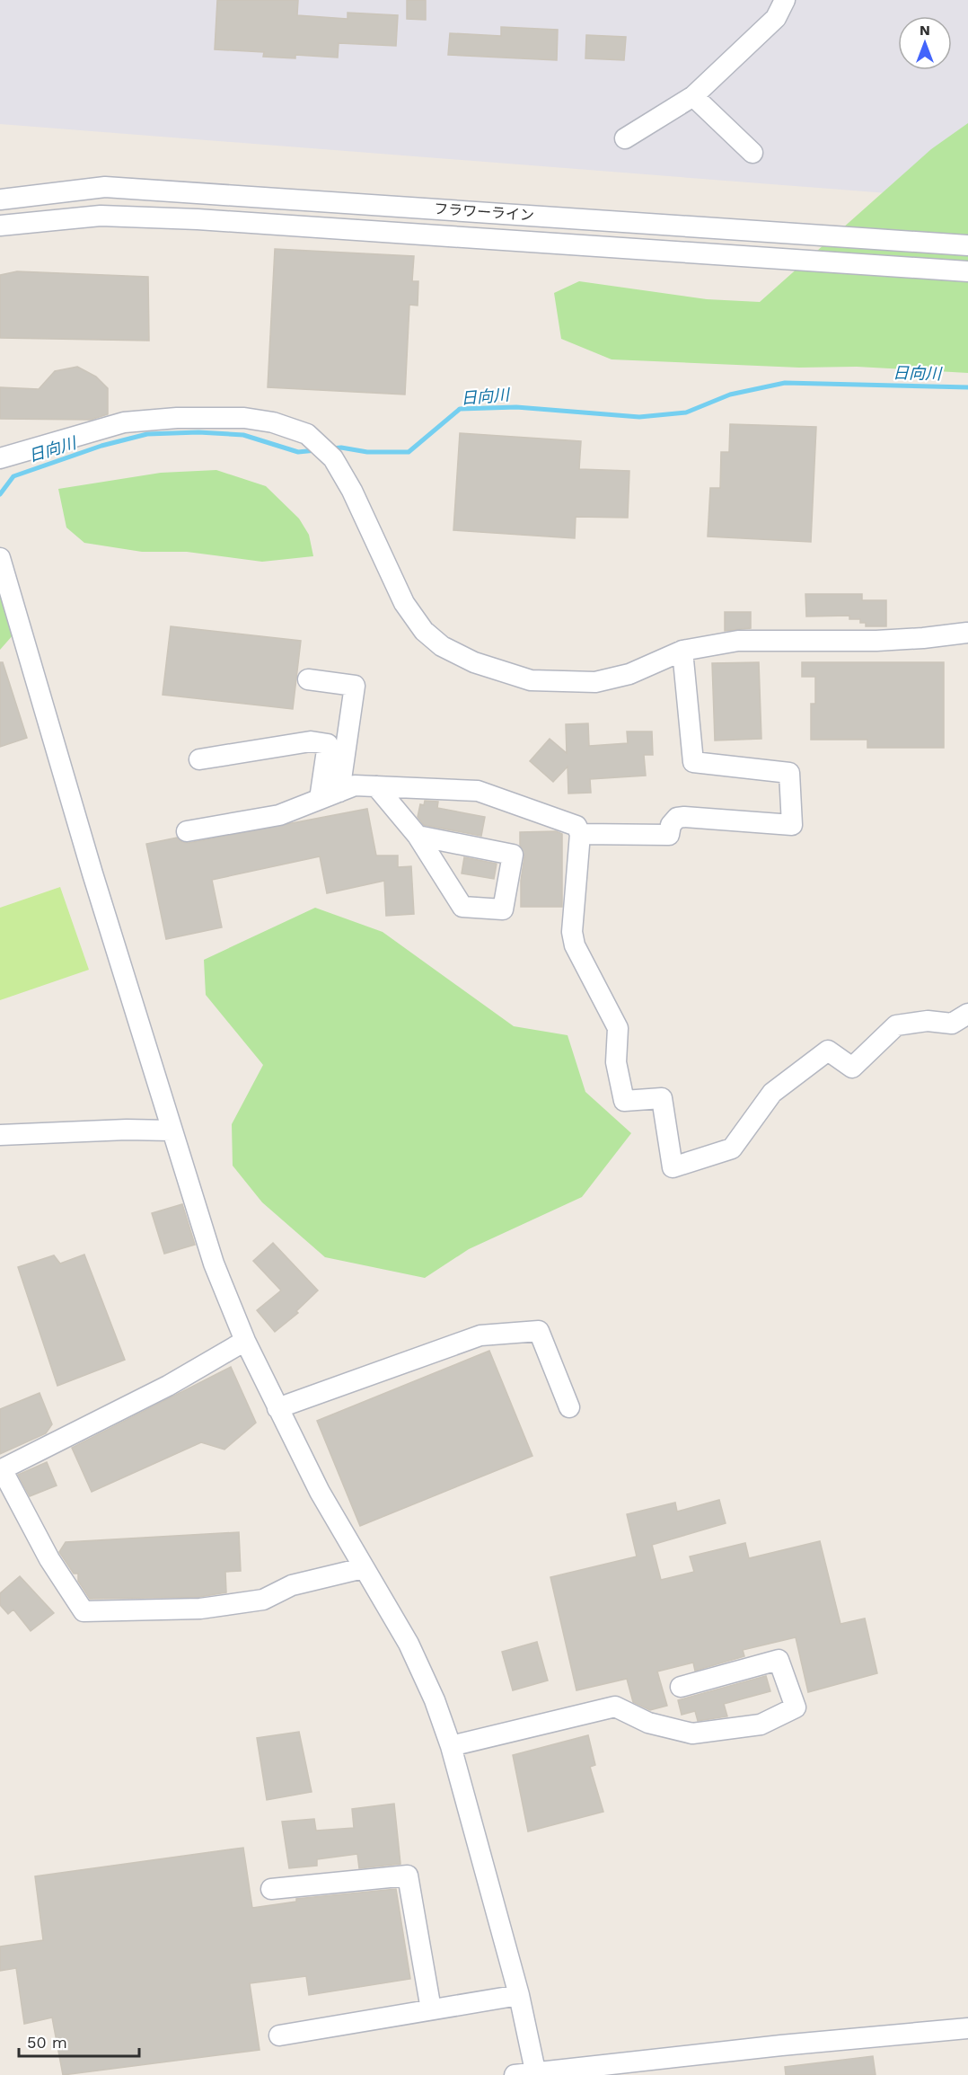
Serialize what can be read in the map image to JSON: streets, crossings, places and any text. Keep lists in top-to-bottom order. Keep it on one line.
{"streets":{"street":["フラワーライン"]},"water":["日向川"],"scale_bar":"50 m","north":"top"}
